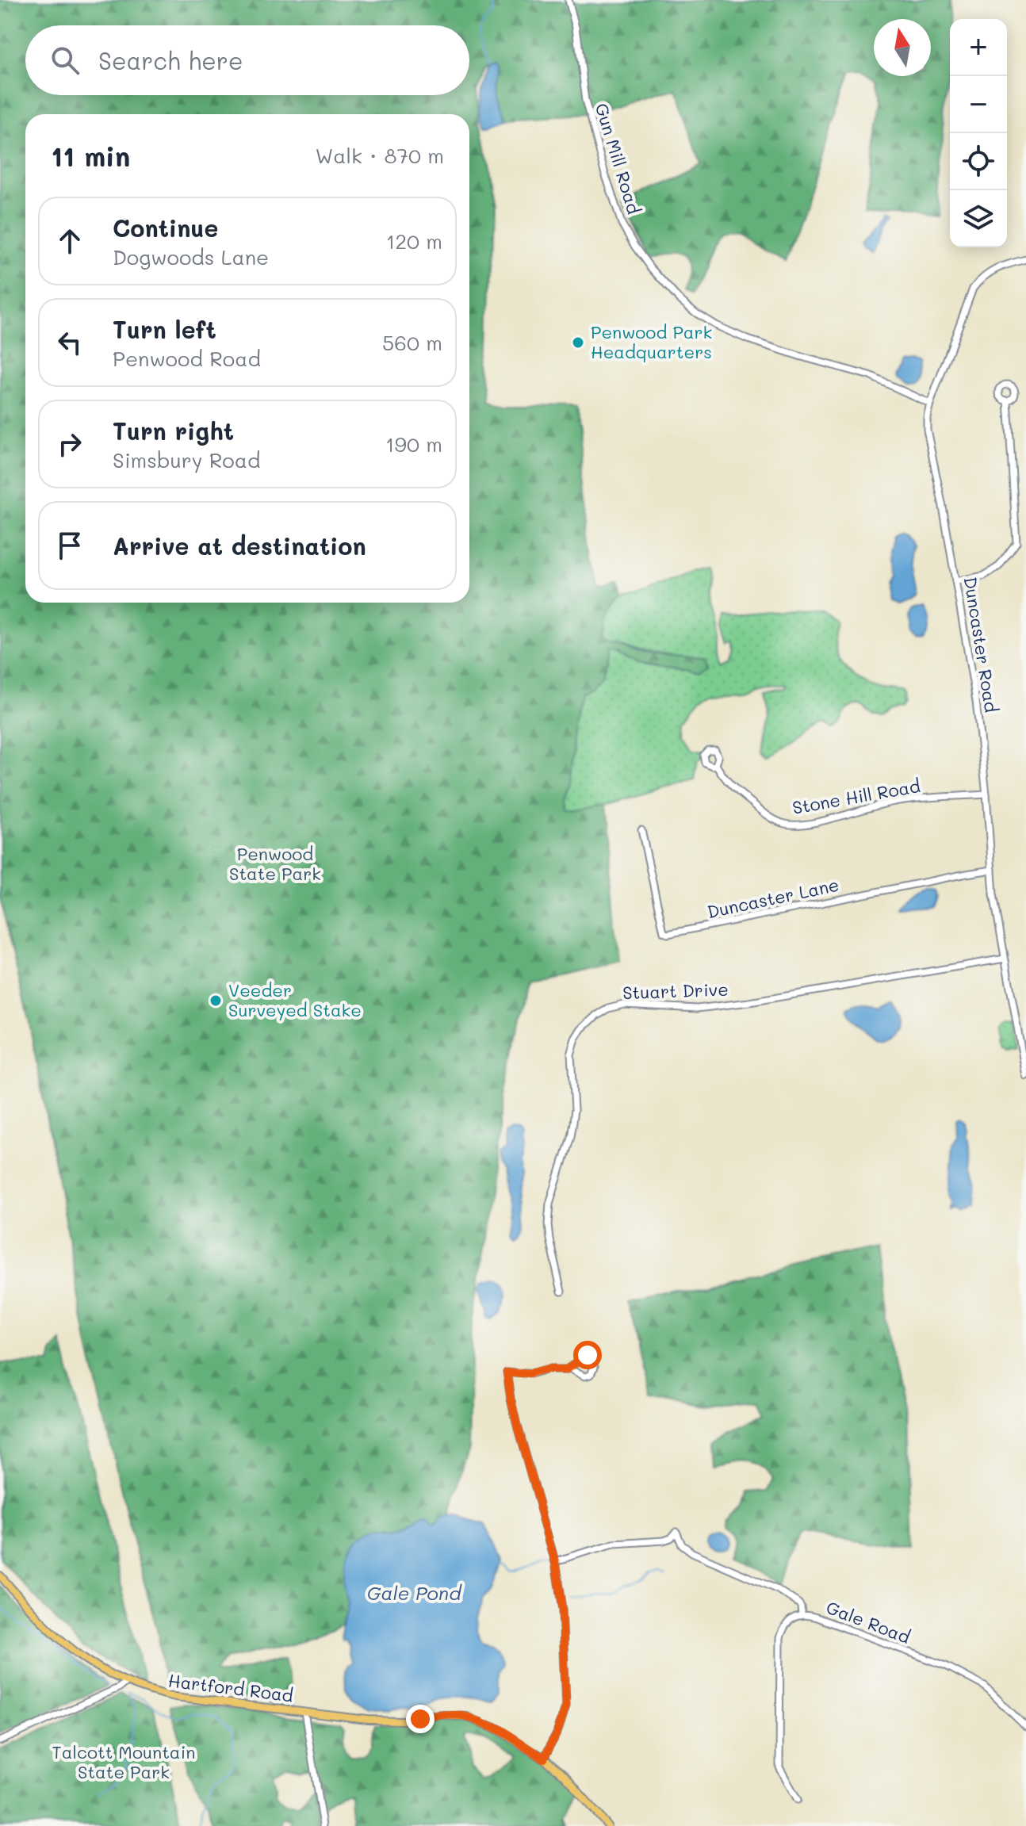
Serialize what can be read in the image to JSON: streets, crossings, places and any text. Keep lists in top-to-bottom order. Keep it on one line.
{"streets":{"main road":["Hartford Road"],"street":["Gun Mill Road","Duncaster Road","Stone Hill Road","Duncaster Lane","Stuart Drive","Gale Road"]},"crossings":[["Gun Mill Road","Duncaster Road"],["Duncaster Road","Stone Hill Road"],["Duncaster Road","Duncaster Lane"],["Duncaster Road","Stuart Drive"]],"water":["Gale Pond"],"parks":["Penwood State Park","Talcott Mountain State Park"],"places":["Penwood Park Headquarters","Veeder Surveyed Stake"],"north":"top","page":{"map_buttons":["+","−"],"search":"Search here","heading":["11 min","Walk · 870 m"],"list":[["Continue","Dogwoods Lane","120 m"],["Turn left","Penwood Road","560 m"],["Turn right","Simsbury Road","190 m"],"Arrive at destination"]}}
